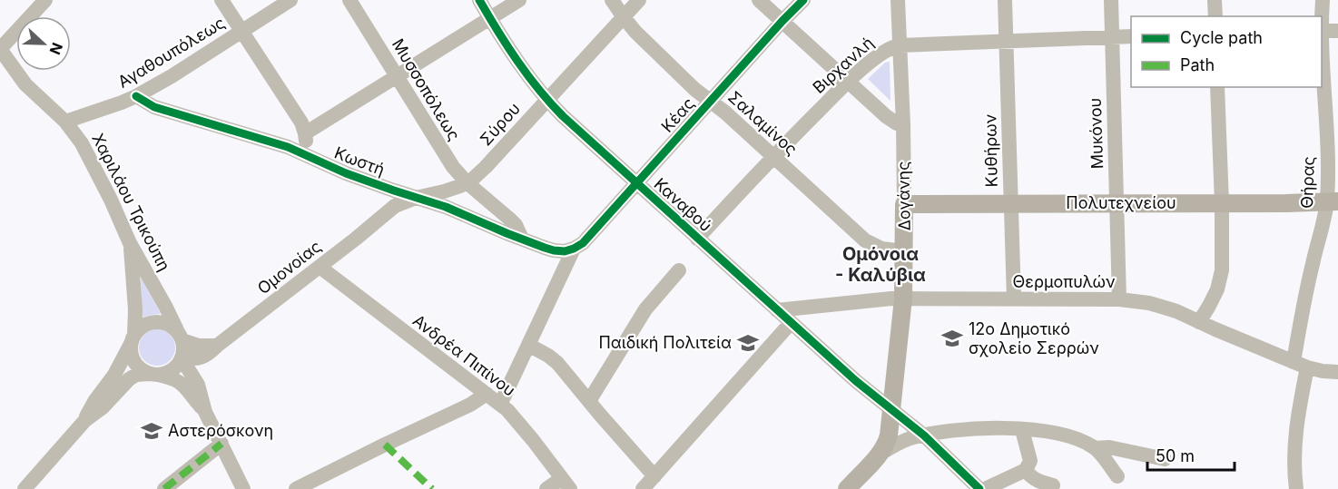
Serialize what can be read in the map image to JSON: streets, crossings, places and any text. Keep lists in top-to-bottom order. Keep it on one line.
{"streets":{"main road":["Δογάνης","Πολυτεχνείου"],"street":["Αγαθουπόλεως","Βιρχανλή","Μυσσοπόλεως","Κέας","Σαλαμίνος","Σύρου","Μυκόνου","Κυθήρων","Κωστή","Θήρας","Χαριλάου Τρικούπη","Καναβού","Ομονοίας","Θερμοπυλών","Ανδρέα Πιπίνου"]},"crossings":[["Αγαθουπόλεως","Κωστή"],["Αγαθουπόλεως","Χαριλάου Τρικούπη"],["Βιρχανλή","Σαλαμίνος"],["Βιρχανλή","Μυκόνου"],["Βιρχανλή","Κυθήρων"],["Βιρχανλή","Δογάνης"],["Βιρχανλή","Καναβού"],["Μυσσοπόλεως","Σύρου"],["Μυσσοπόλεως","Κωστή"],["Κέας","Σαλαμίνος"],["Κέας","Κωστή"],["Κέας","Καναβού"],["Σαλαμίνος","Σύρου"],["Σαλαμίνος","Δογάνης"],["Σύρου","Κωστή"],["Σύρου","Καναβού"],["Σύρου","Ομονοίας"],["Μυκόνου","Πολυτεχνείου"],["Μυκόνου","Θερμοπυλών"],["Κυθήρων","Πολυτεχνείου"],["Κυθήρων","Θερμοπυλών"],["Κωστή","Ομονοίας"],["Θήρας","Πολυτεχνείου"],["Θήρας","Θερμοπυλών"],["Δογάνης","Πολυτεχνείου"],["Δογάνης","Καναβού"],["Δογάνης","Θερμοπυλών"],["Χαριλάου Τρικούπη","Ομονοίας"],["Καναβού","Θερμοπυλών"],["Ομονοίας","Ανδρέα Πιπίνου"]],"districts":["Ομόνοια - Καλύβια"],"places":{"school or university":["12ο Δημοτικό σχολείο Σερρών","Παιδική Πολιτεία","Αστερόσκονη"]},"legend":["Cycle path","Path"],"scale_bar":"50 m","north":"right"}
